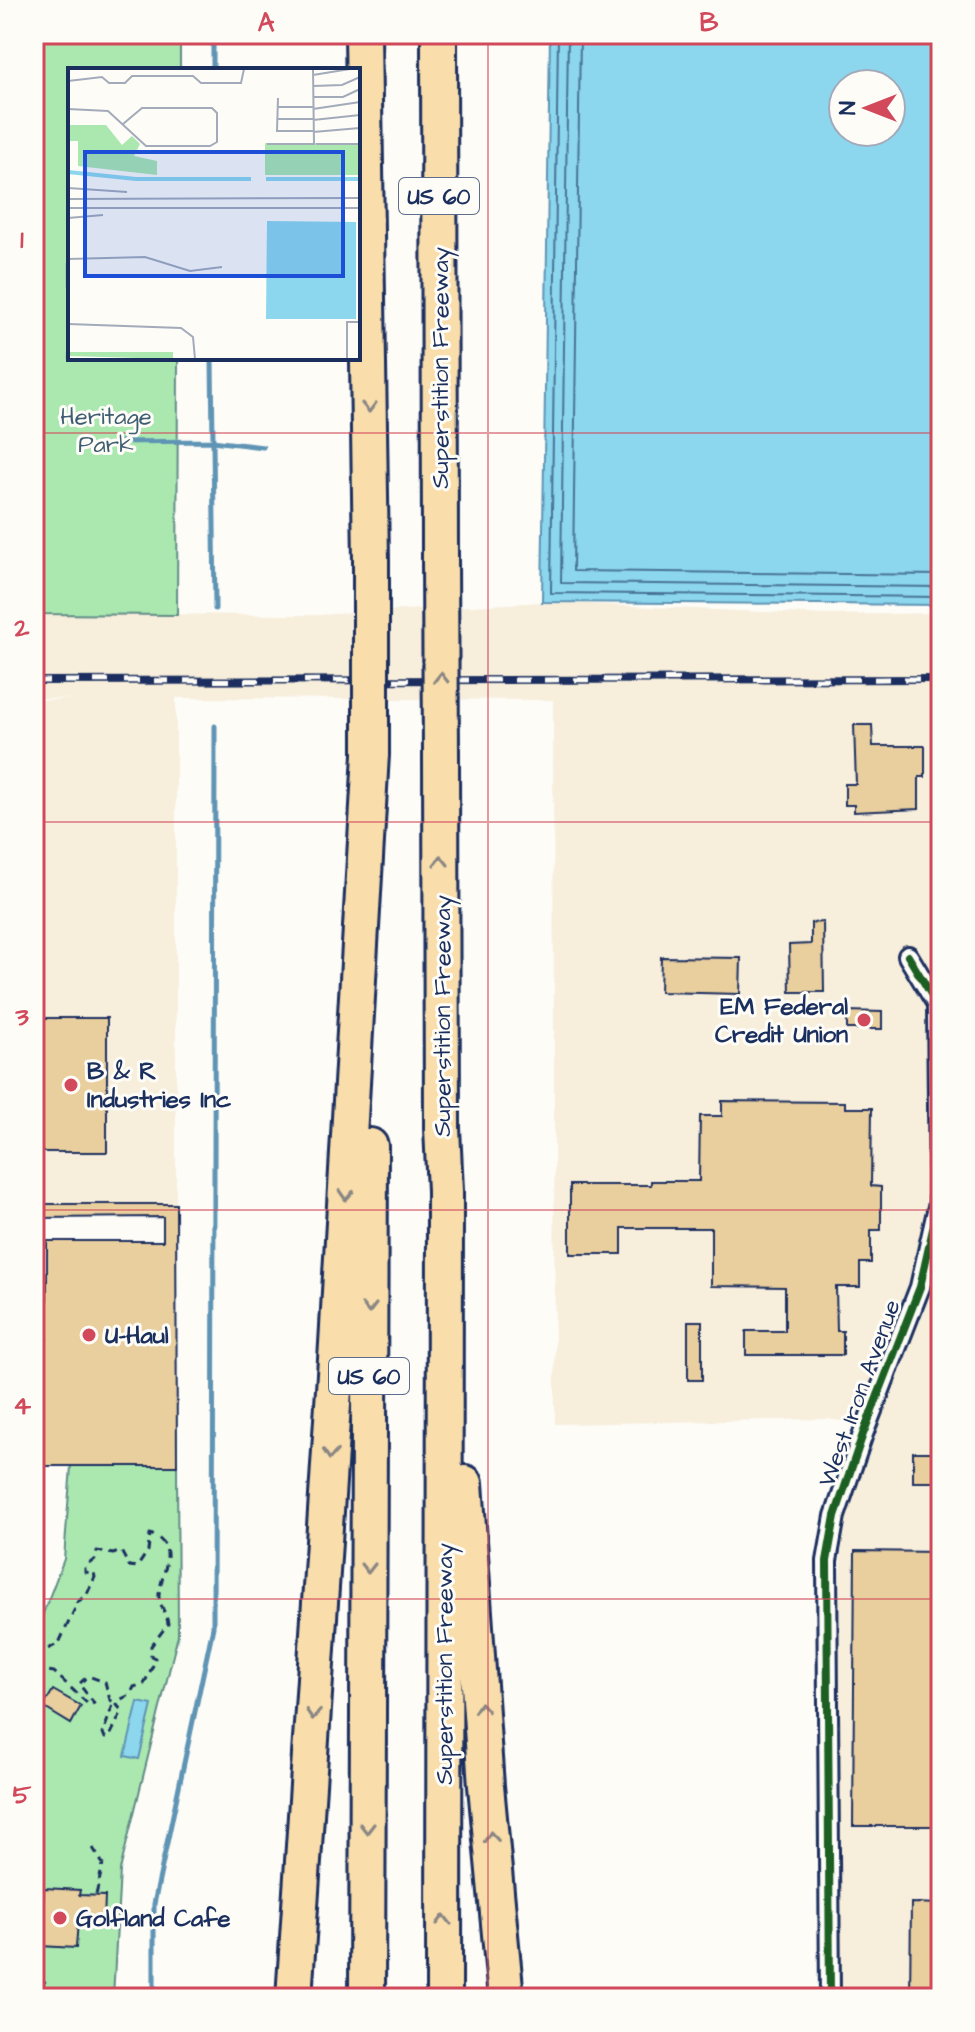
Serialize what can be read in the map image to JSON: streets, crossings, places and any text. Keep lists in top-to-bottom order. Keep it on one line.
{"streets":{"highway":["US 60","Superstition Freeway"],"street":["West Iron Avenue"]},"parks":["Heritage Park"],"places":["EM Federal Credit Union","B & R Industries Inc","U-Haul","Golfland Cafe"],"north":"left","grid":{"columns":["A","B"],"rows":["1","2","3","4","5"]}}
